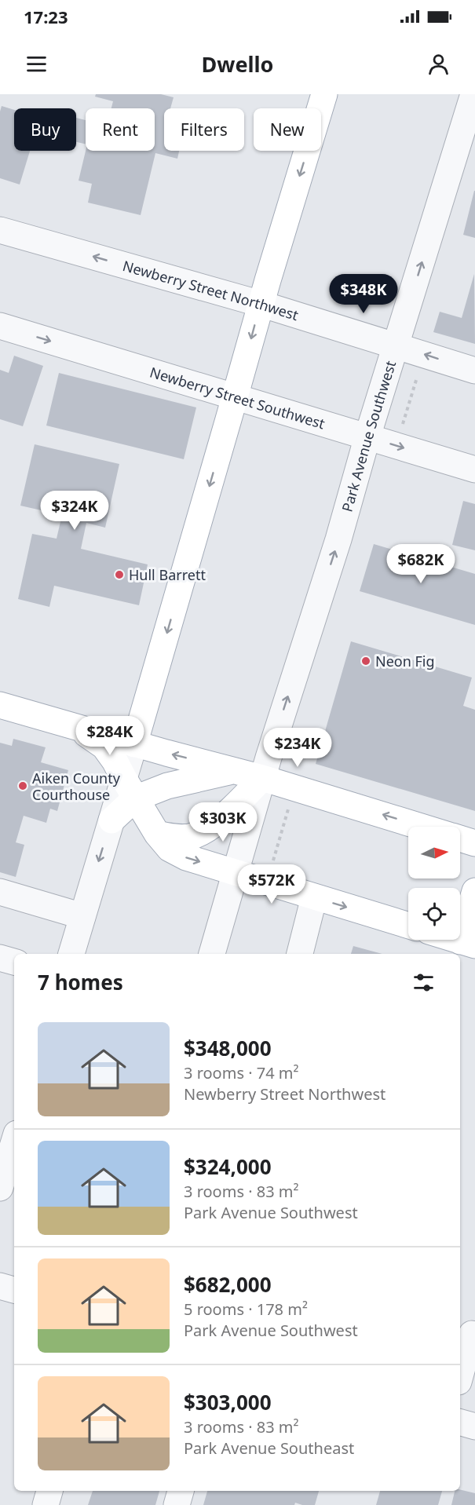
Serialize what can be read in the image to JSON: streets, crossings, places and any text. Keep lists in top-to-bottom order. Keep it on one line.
{"streets":{"street":["Newberry Street Northwest","Newberry Street Southwest","Park Avenue Southwest"]},"crossings":[["Newberry Street Northwest","Park Avenue Southwest"],["Newberry Street Southwest","Park Avenue Southwest"]],"one_way":["Newberry Street Northwest","Newberry Street Southwest","Park Avenue Southwest"],"places":["Hull Barrett","Neon Fig","Aiken County Courthouse"],"north":"right","page":{"status":"17:23","header":"Dwello","chip":["Buy","Rent","Filters","New"],"price":["$348K","$324K","$682K","$284K","$234K","$303K","$572K"],"heading":"7 homes","list":[{"name":"$348,000","note":"3 rooms · 74 m² · Newberry Street Northwest"},{"name":"$324,000","note":"3 rooms · 83 m² · Park Avenue Southwest"},{"name":"$682,000","note":"5 rooms · 178 m² · Park Avenue Southwest"},{"name":"$303,000","note":"3 rooms · 83 m² · Park Avenue Southeast"}]}}
